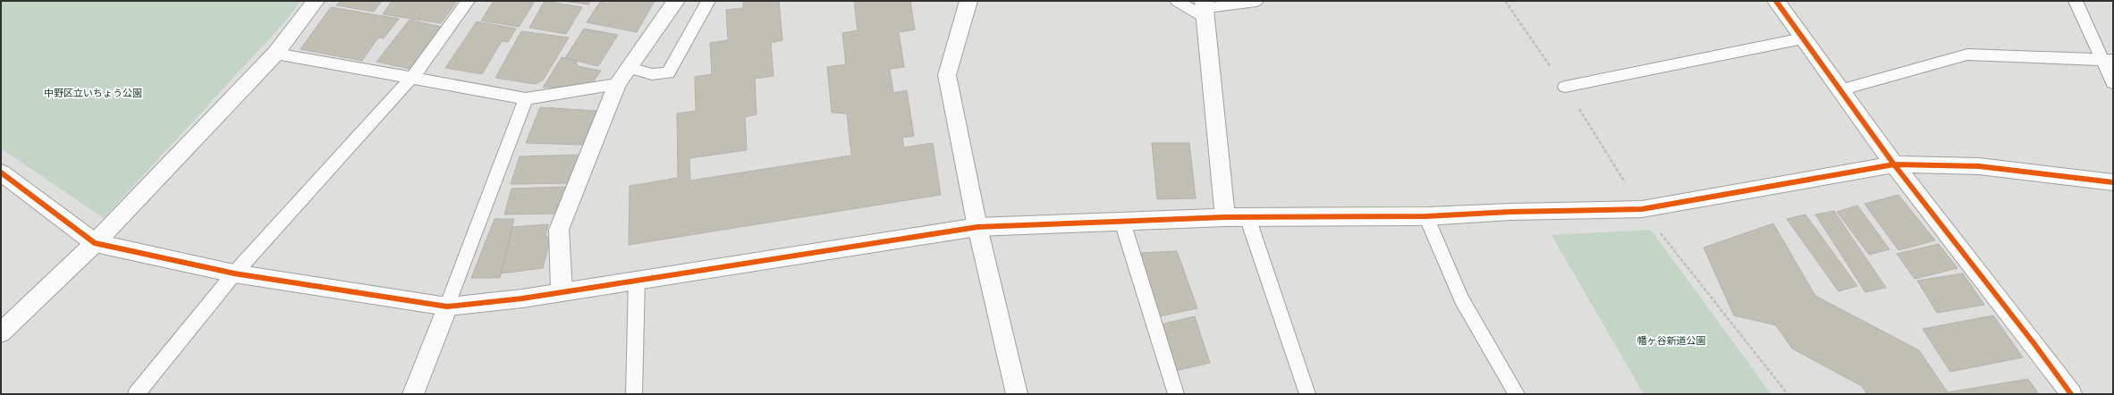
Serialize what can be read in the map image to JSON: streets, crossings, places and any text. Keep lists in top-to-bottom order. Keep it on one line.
{"parks":["中野区立いちょう公園","幡ヶ谷新道公園"]}
